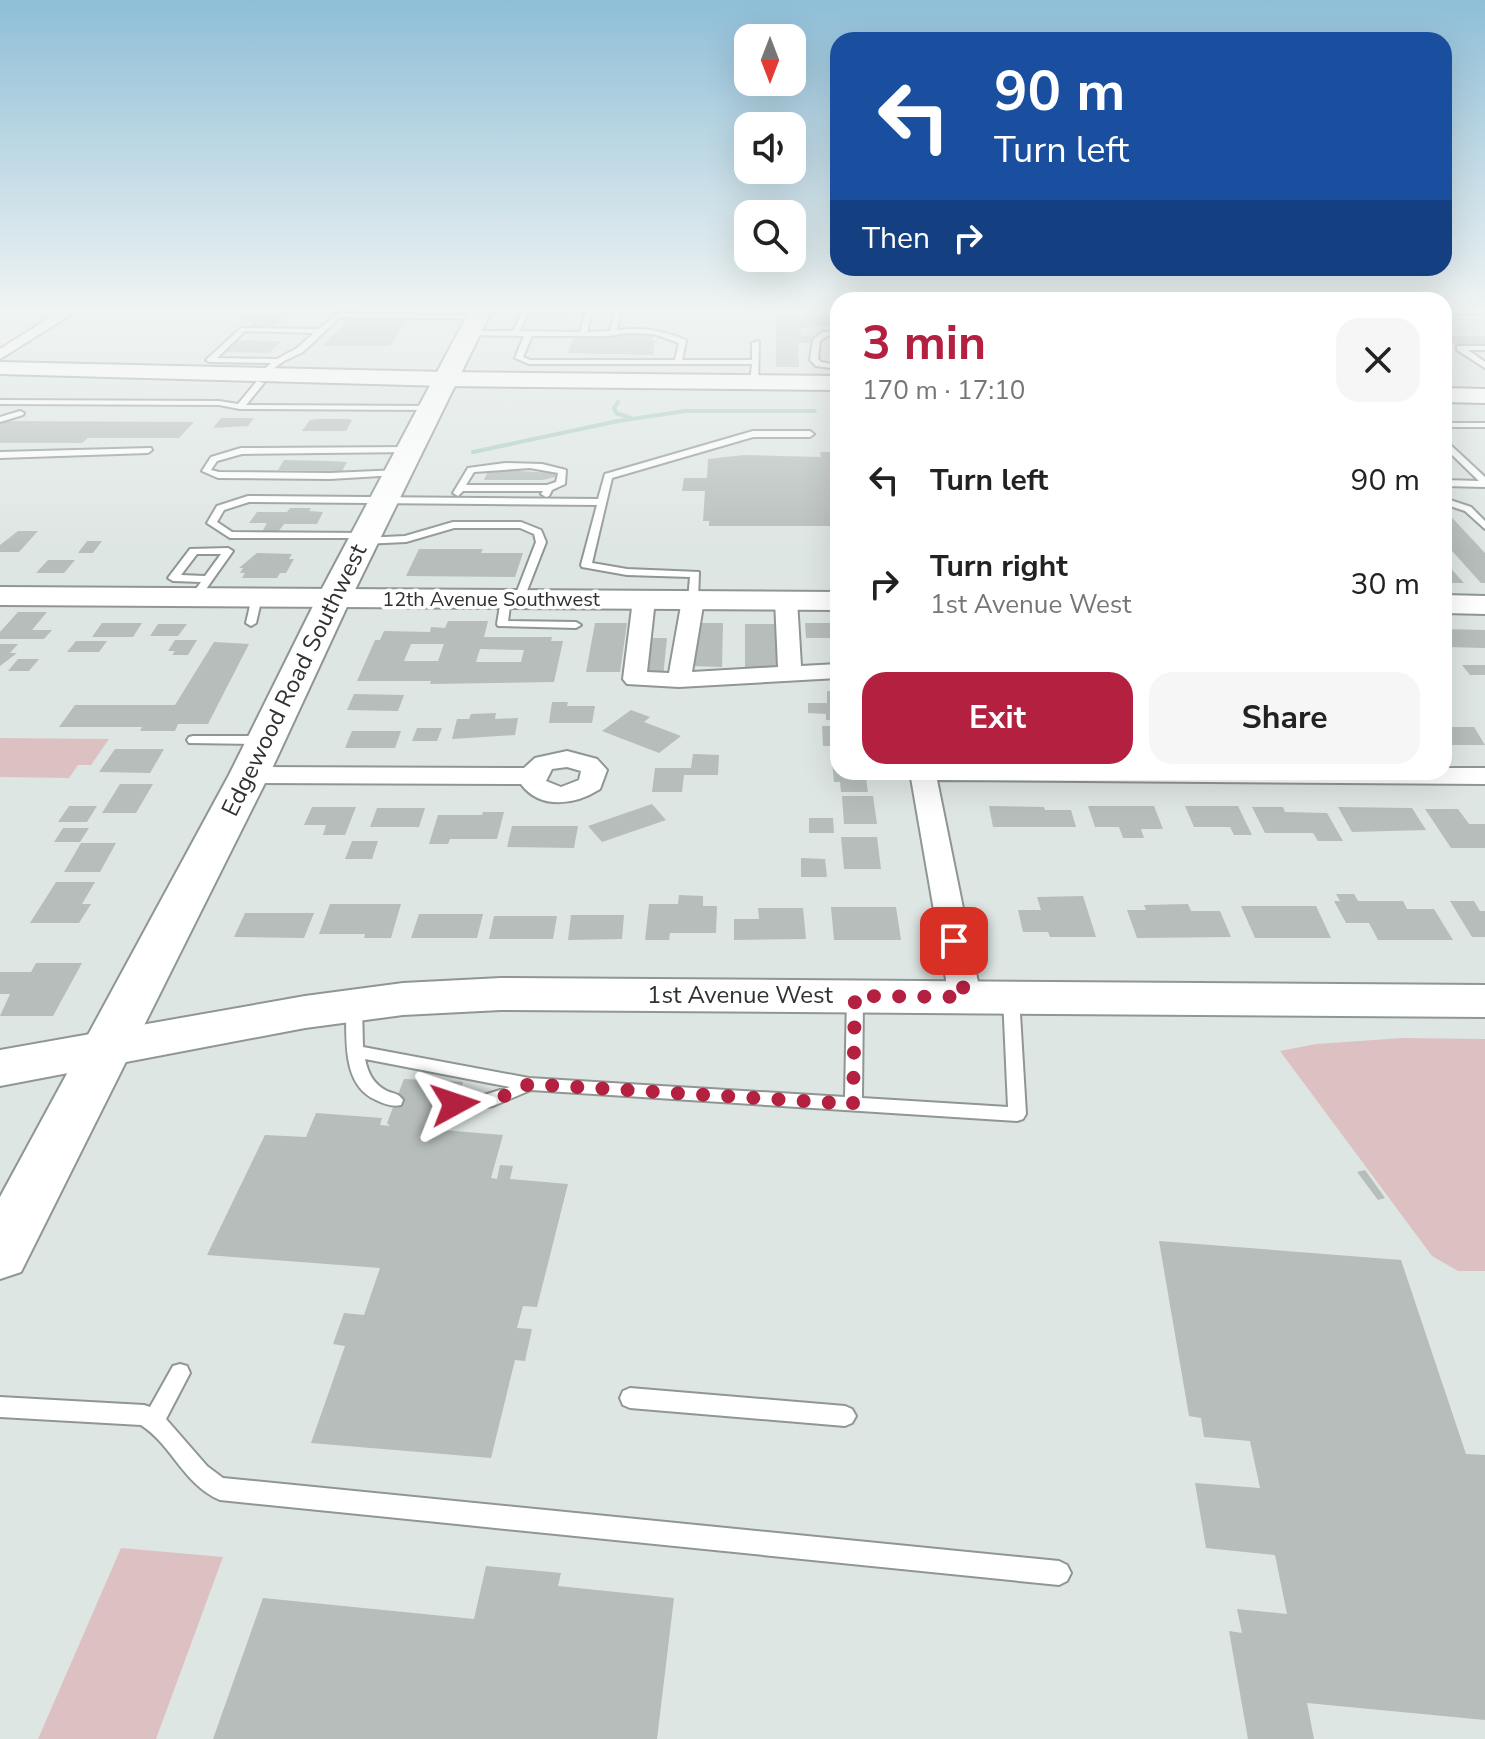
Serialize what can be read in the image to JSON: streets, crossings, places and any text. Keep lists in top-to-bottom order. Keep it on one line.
{"streets":{"main road":["12th Avenue Southwest","Edgewood Road Southwest","1st Avenue West"]},"crossings":[["12th Avenue Southwest","Edgewood Road Southwest"],["Edgewood Road Southwest","1st Avenue West"]],"north":"bottom","page":{"turn":["90 m","Turn left"],"then":"Then","heading":["3 min","170 m · 17:10"],"list":[{"name":"Turn left","value":"90 m"},{"name":"Turn right","note":"1st Avenue West","value":"30 m"}],"buttons":["Exit","Share"]}}
